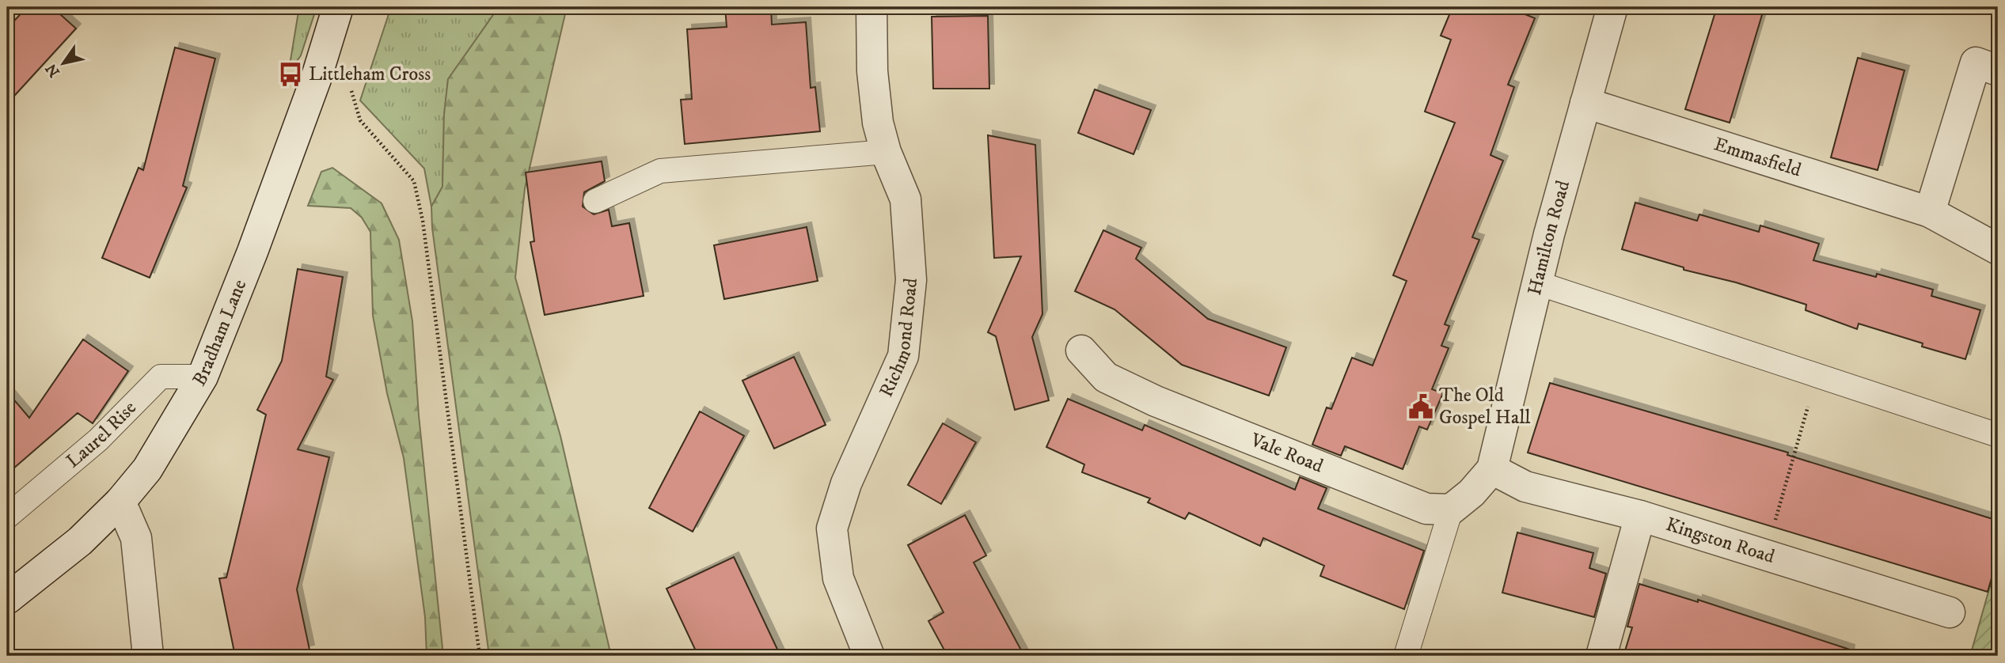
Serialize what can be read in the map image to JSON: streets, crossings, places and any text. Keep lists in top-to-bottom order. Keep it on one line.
{"streets":{"street":["Emmasfield","Hamilton Road","Bradham Lane","Richmond Road","Vale Road","Kingston Road"],"lane":["Laurel Rise"]},"crossings":[["Emmasfield","Hamilton Road"],["Hamilton Road","Kingston Road"],["Bradham Lane","Laurel Rise"]],"places":{"bus stop":["Littleham Cross"],"public building":["The Old Gospel Hall"]},"north":"bottom left"}
